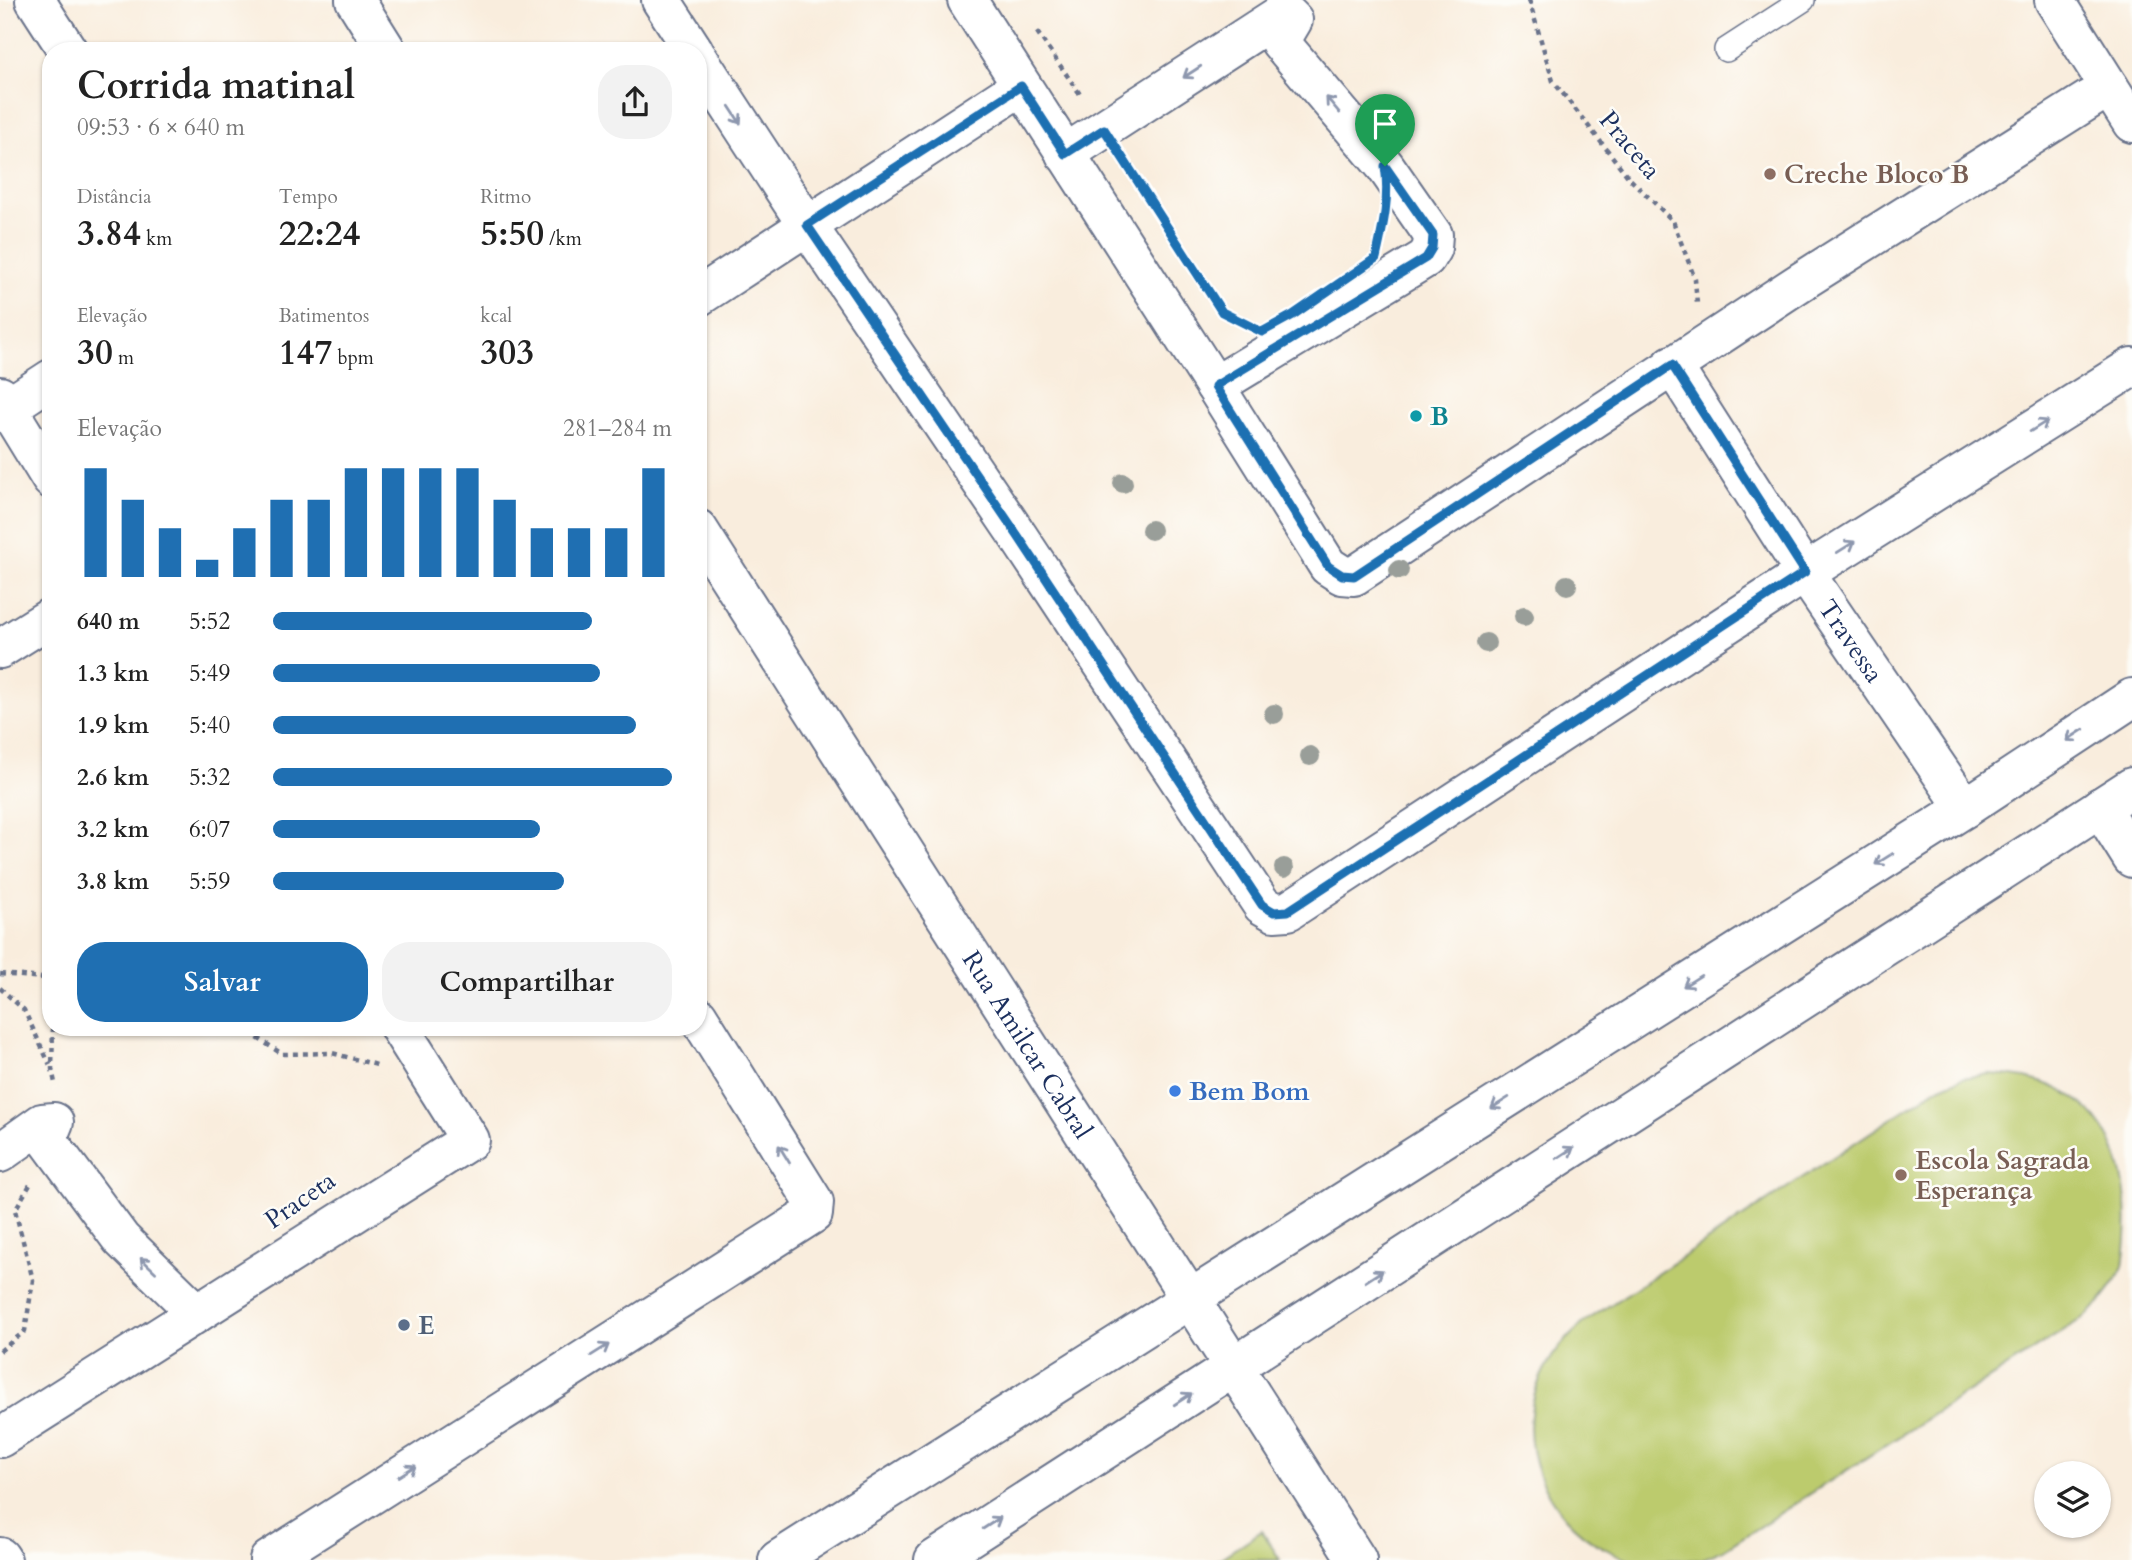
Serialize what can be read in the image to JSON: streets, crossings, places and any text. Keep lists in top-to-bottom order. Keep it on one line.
{"streets":{"street":["Travessa","Rua Amilcar Cabral"],"path":["Praceta"]},"places":["Creche Bloco B","B","Bem Bom","Escola Sagrada Esperança","E"],"page":{"heading":["Corrida matinal","09:53 · 6 × 640 m"],"stats":[["Distância","3.84 km"],["Tempo","22:24"],["Ritmo","5:50 /km"],["Elevação","30 m"],["Batimentos","147 bpm"],["kcal","303"]],"chart":["Elevação","281–284 m"],"list":[{"name":"640 m","note":"5:52"},{"name":"1.3 km","note":"5:49"},{"name":"1.9 km","note":"5:40"},{"name":"2.6 km","note":"5:32"},{"name":"3.2 km","note":"6:07"},{"name":"3.8 km","note":"5:59"}],"buttons":["Salvar","Compartilhar"]}}
